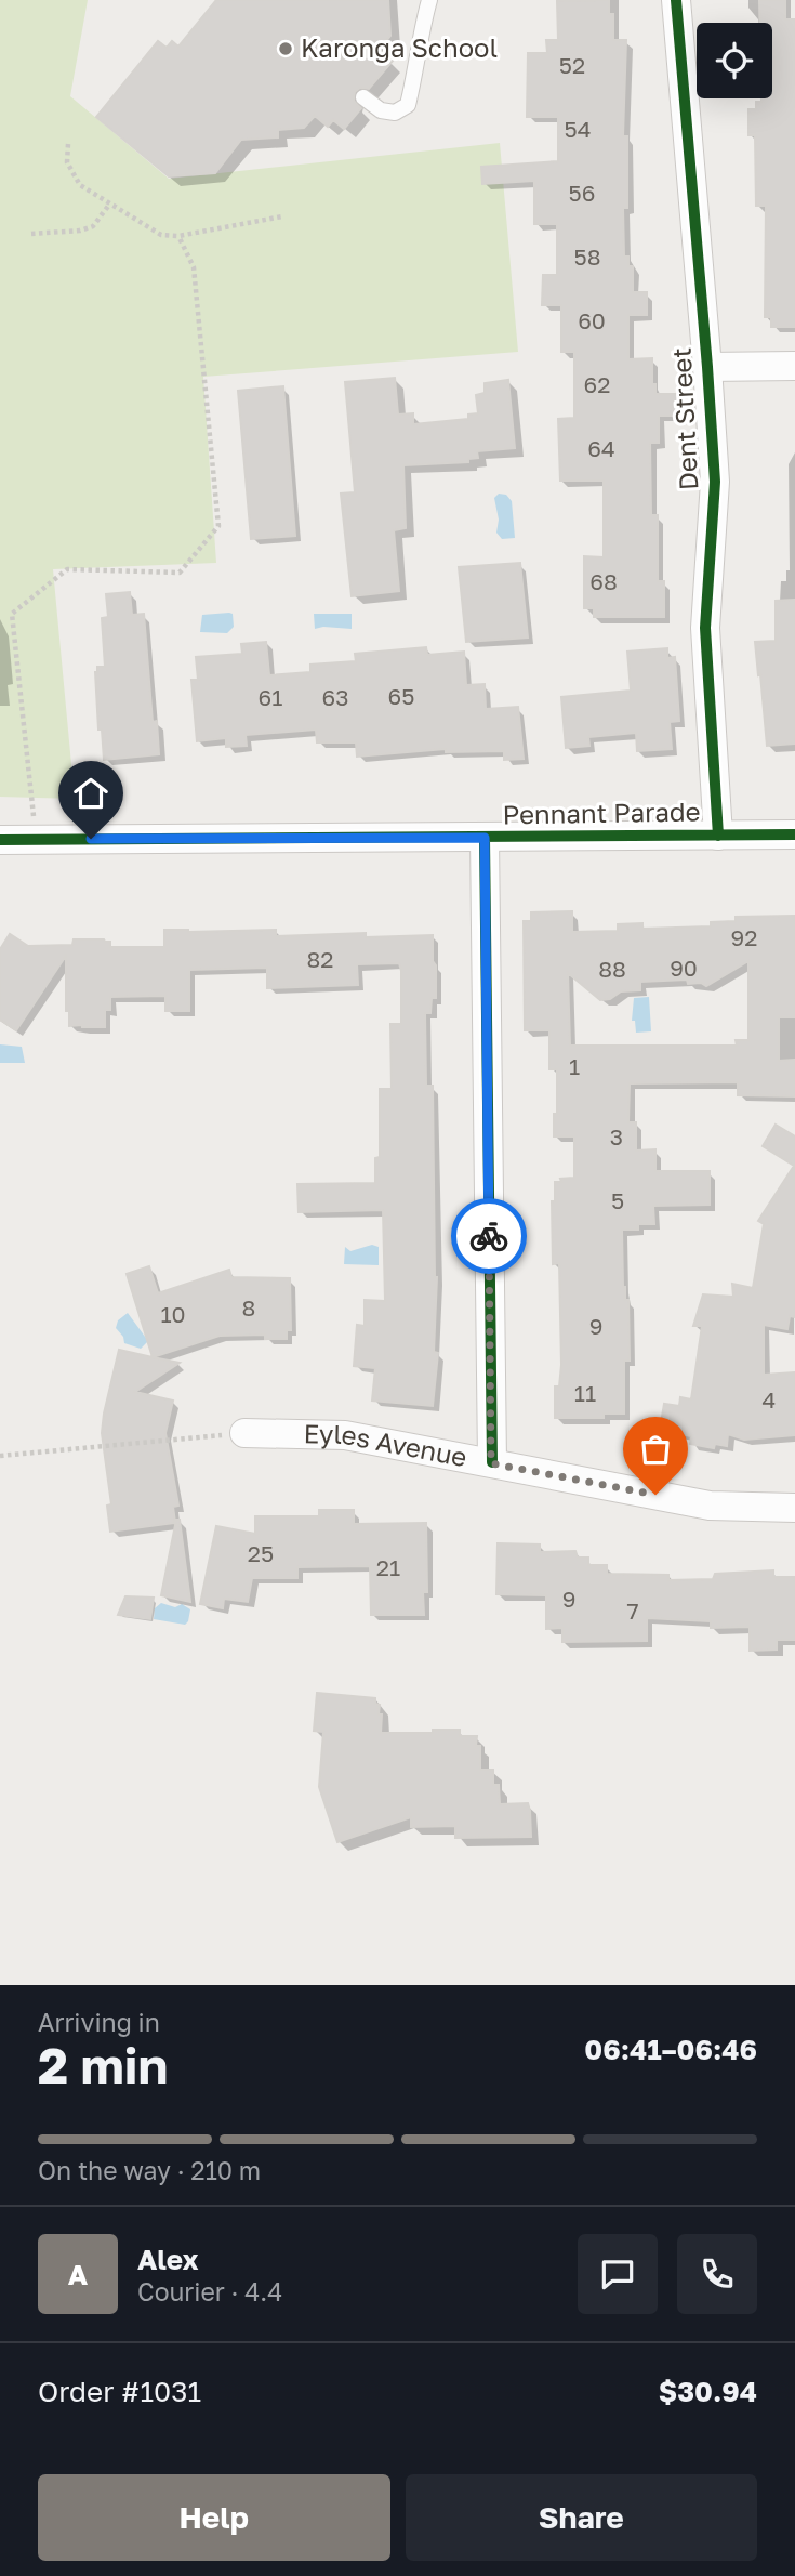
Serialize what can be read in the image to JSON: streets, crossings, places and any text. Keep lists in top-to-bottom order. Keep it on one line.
{"streets":{"street":["Dent Street","Pennant Parade","Eyles Avenue"]},"crossings":[["Dent Street","Pennant Parade"]],"places":["Karonga School"],"house_numbers":["52","54","56","58","60","62","64","68","65","61","63","92","82","90","88","1","3","5","8","10","9","11","4","25","21","9","7"],"page":{"heading":["2 min","Arriving in","06:41–06:46"],"panel":["Alex","Courier · 4.4","Order #1031","$30.94"],"bar":"On the way · 210 m","round":"A","buttons":["Help","Share"]}}
